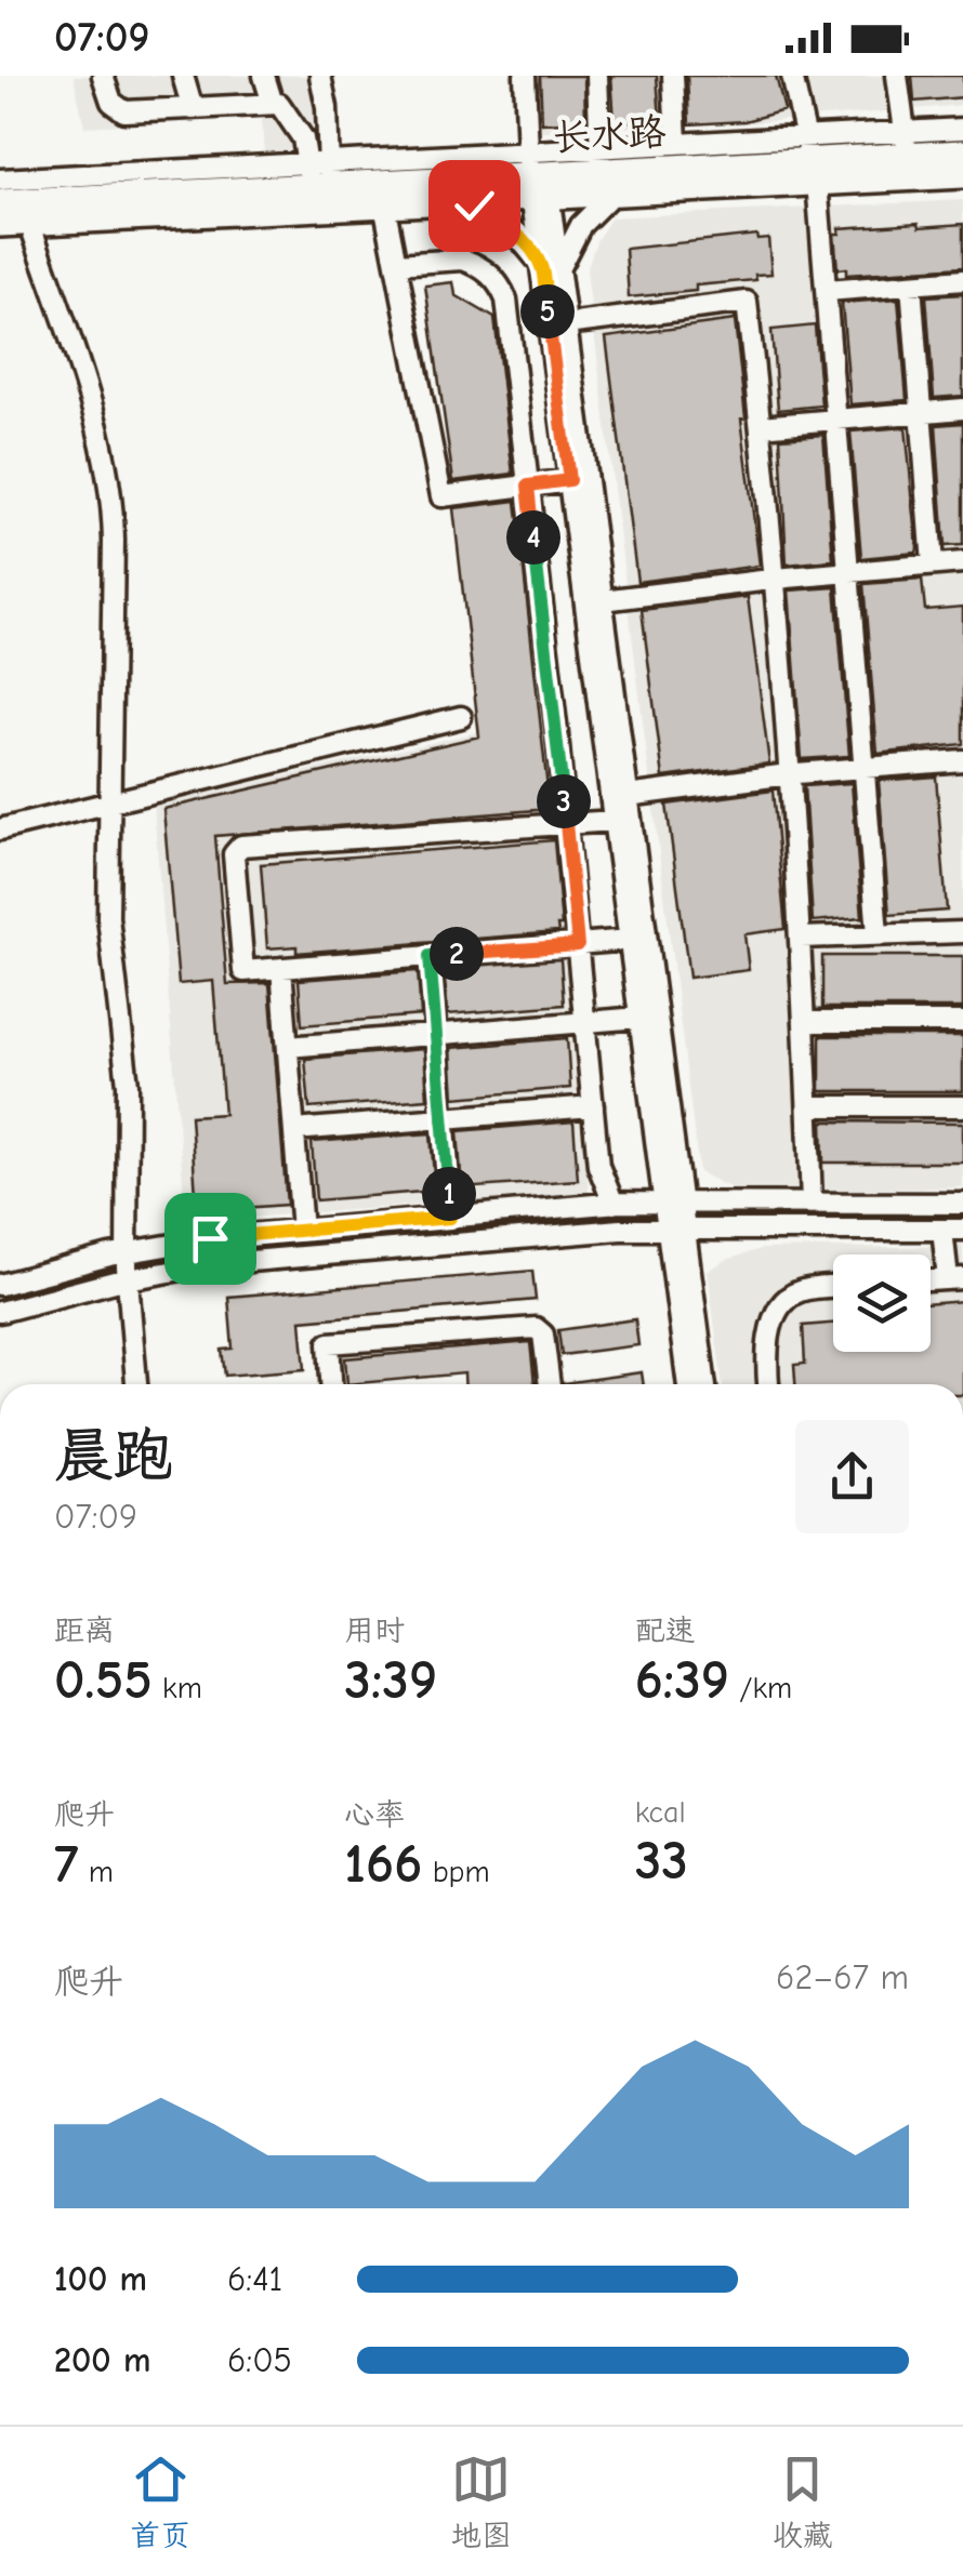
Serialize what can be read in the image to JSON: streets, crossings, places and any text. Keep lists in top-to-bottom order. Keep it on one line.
{"streets":{"highway":["长水路"]},"page":{"status":"07:09","pins":["5","4","3","2","1"],"heading":["晨跑","07:09"],"stats":[["距离","0.55 km"],["用时","3:39"],["配速","6:39 /km"],["爬升","7 m"],["心率","166 bpm"],["kcal","33"]],"chart":["爬升","62–67 m"],"list":[{"name":"100 m","note":"6:41"},{"name":"200 m","note":"6:05"}],"tabs":["首页","地图","收藏"]}}
